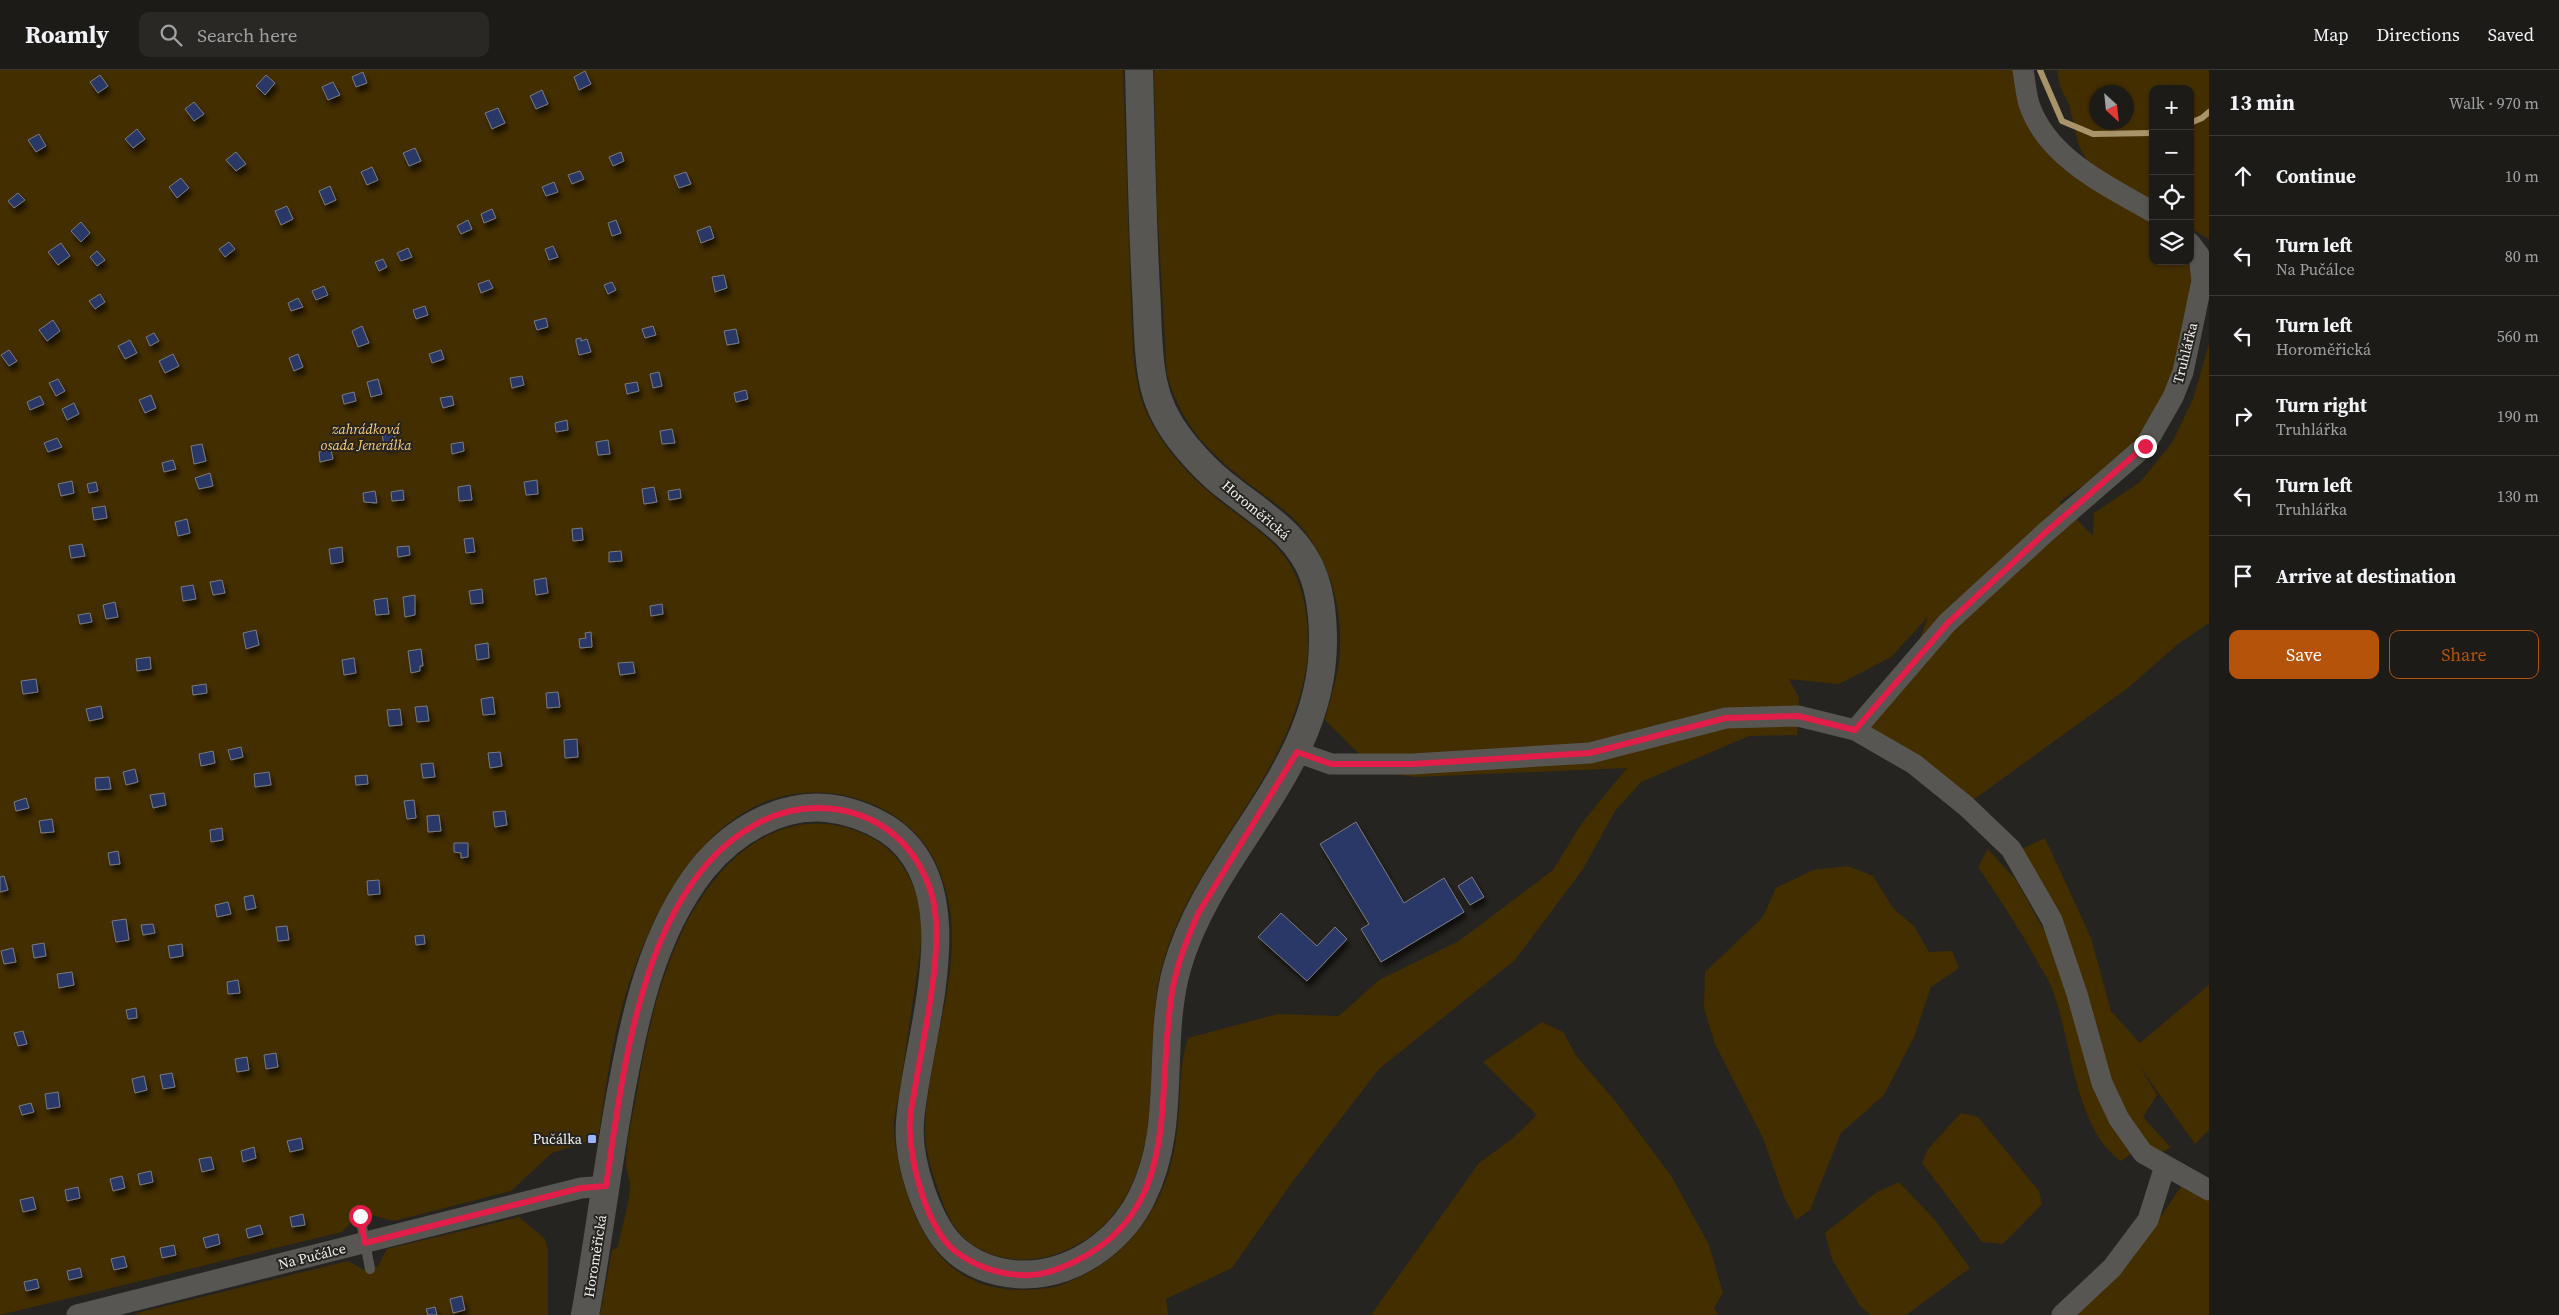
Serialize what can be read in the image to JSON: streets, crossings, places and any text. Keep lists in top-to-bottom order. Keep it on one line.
{"streets":{"main road":["Horoměřická"],"street":["Truhlářka","Na Pučálce"]},"crossings":[["Horoměřická","Na Pučálce"]],"parks":["zahrádková osada Jenerálka"],"places":{"transit":["Pučálka"]},"north":"bottom right","page":{"header":"Roamly","search":"Search here","nav":["Map","Directions","Saved"],"heading":["13 min","Walk · 970 m"],"map_buttons":["+","−"],"list":[["Continue","10 m"],["Turn left","Na Pučálce","80 m"],["Turn left","Horoměřická","560 m"],["Turn right","Truhlářka","190 m"],["Turn left","Truhlářka","130 m"],"Arrive at destination"],"buttons":["Save","Share"]}}
